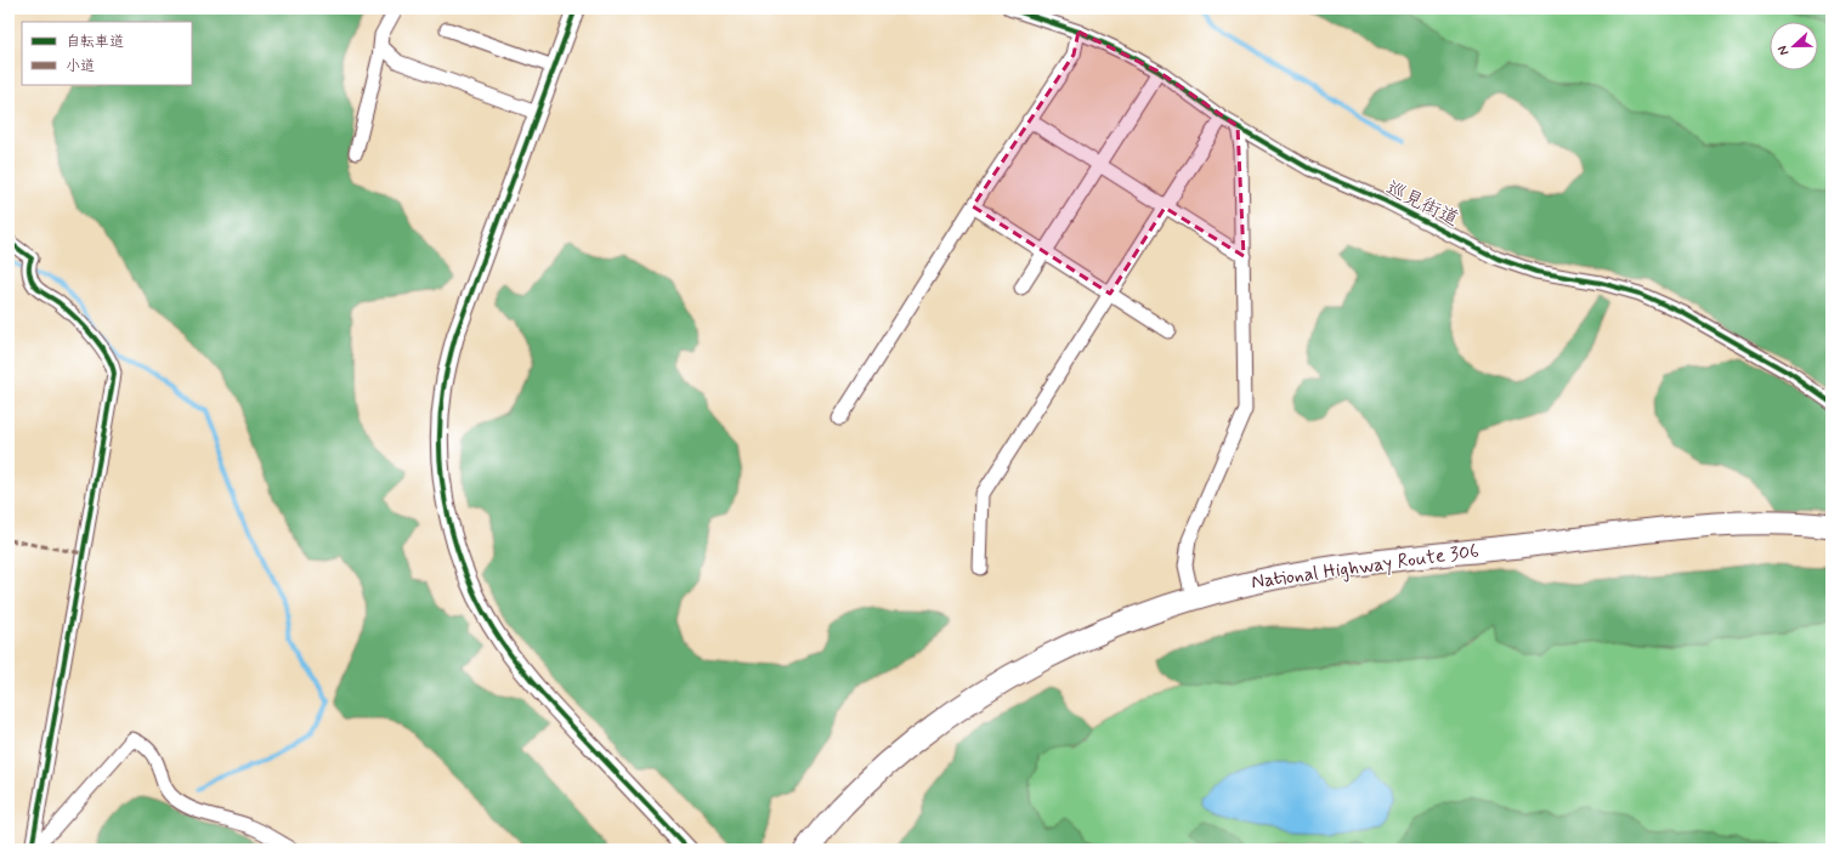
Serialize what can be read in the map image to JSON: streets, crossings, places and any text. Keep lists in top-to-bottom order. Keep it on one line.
{"streets":{"highway":["National Highway Route 306"],"street":["巡見街道"]},"legend":["自転車道","小道"],"north":"left"}
